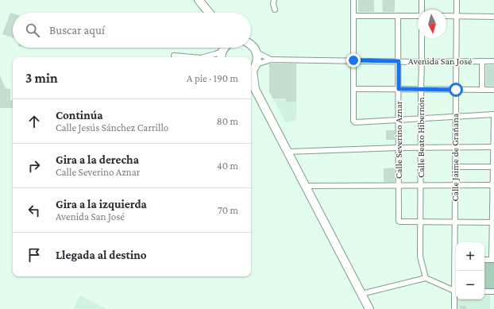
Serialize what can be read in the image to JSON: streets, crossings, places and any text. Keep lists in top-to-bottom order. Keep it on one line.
{"streets":{"street":["Avenida San José","Calle Beato Hibernón","Calle Severino Aznar","Calle Jaime de Grañana"]},"crossings":[["Avenida San José","Calle Beato Hibernón"],["Avenida San José","Calle Severino Aznar"],["Avenida San José","Calle Jaime de Grañana"],["Calle Beato Hibernón","Calle Severino Aznar"]],"north":"bottom","page":{"search":"Buscar aquí","heading":["3 min","A pie · 190 m"],"list":[["Continúa","Calle Jesús Sánchez Carrillo","80 m"],["Gira a la derecha","Calle Severino Aznar","40 m"],["Gira a la izquierda","Avenida San José","70 m"],"Llegada al destino"],"map_buttons":["+","−"]}}
